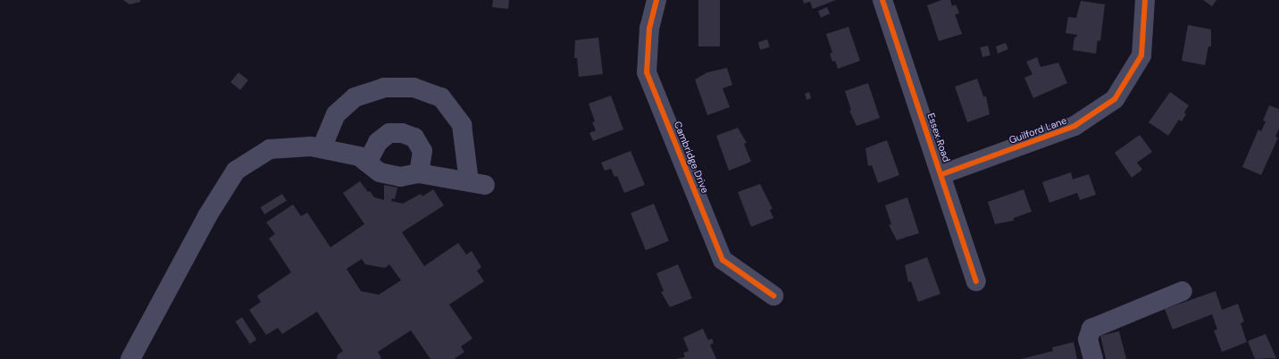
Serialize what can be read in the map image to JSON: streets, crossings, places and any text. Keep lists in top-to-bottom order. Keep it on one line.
{"streets":{"street":["Guilford Lane","Essex Road","Cambridge Drive"]},"crossings":[["Guilford Lane","Essex Road"]]}
